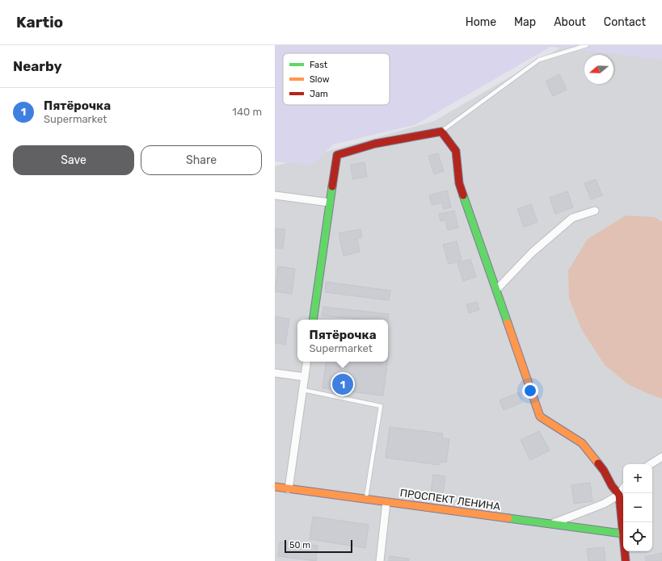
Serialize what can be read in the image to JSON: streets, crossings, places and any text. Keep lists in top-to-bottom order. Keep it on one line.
{"streets":{"street":["ПРОСПЕКТ ЛЕНИНА"]},"legend":["Fast","Slow","Jam"],"scale_bar":"50 m","north":"left","page":{"header":"Kartio","nav":["Home","Map","About","Contact"],"heading":"Nearby","list":[{"mark":"1","name":"Пятёрочка","note":"Supermarket","value":"140 m"}],"buttons":["Save","Share"],"popup":["Пятёрочка","Supermarket"],"pins":"1","map_buttons":["+","−"],"scale":"50 m"}}
